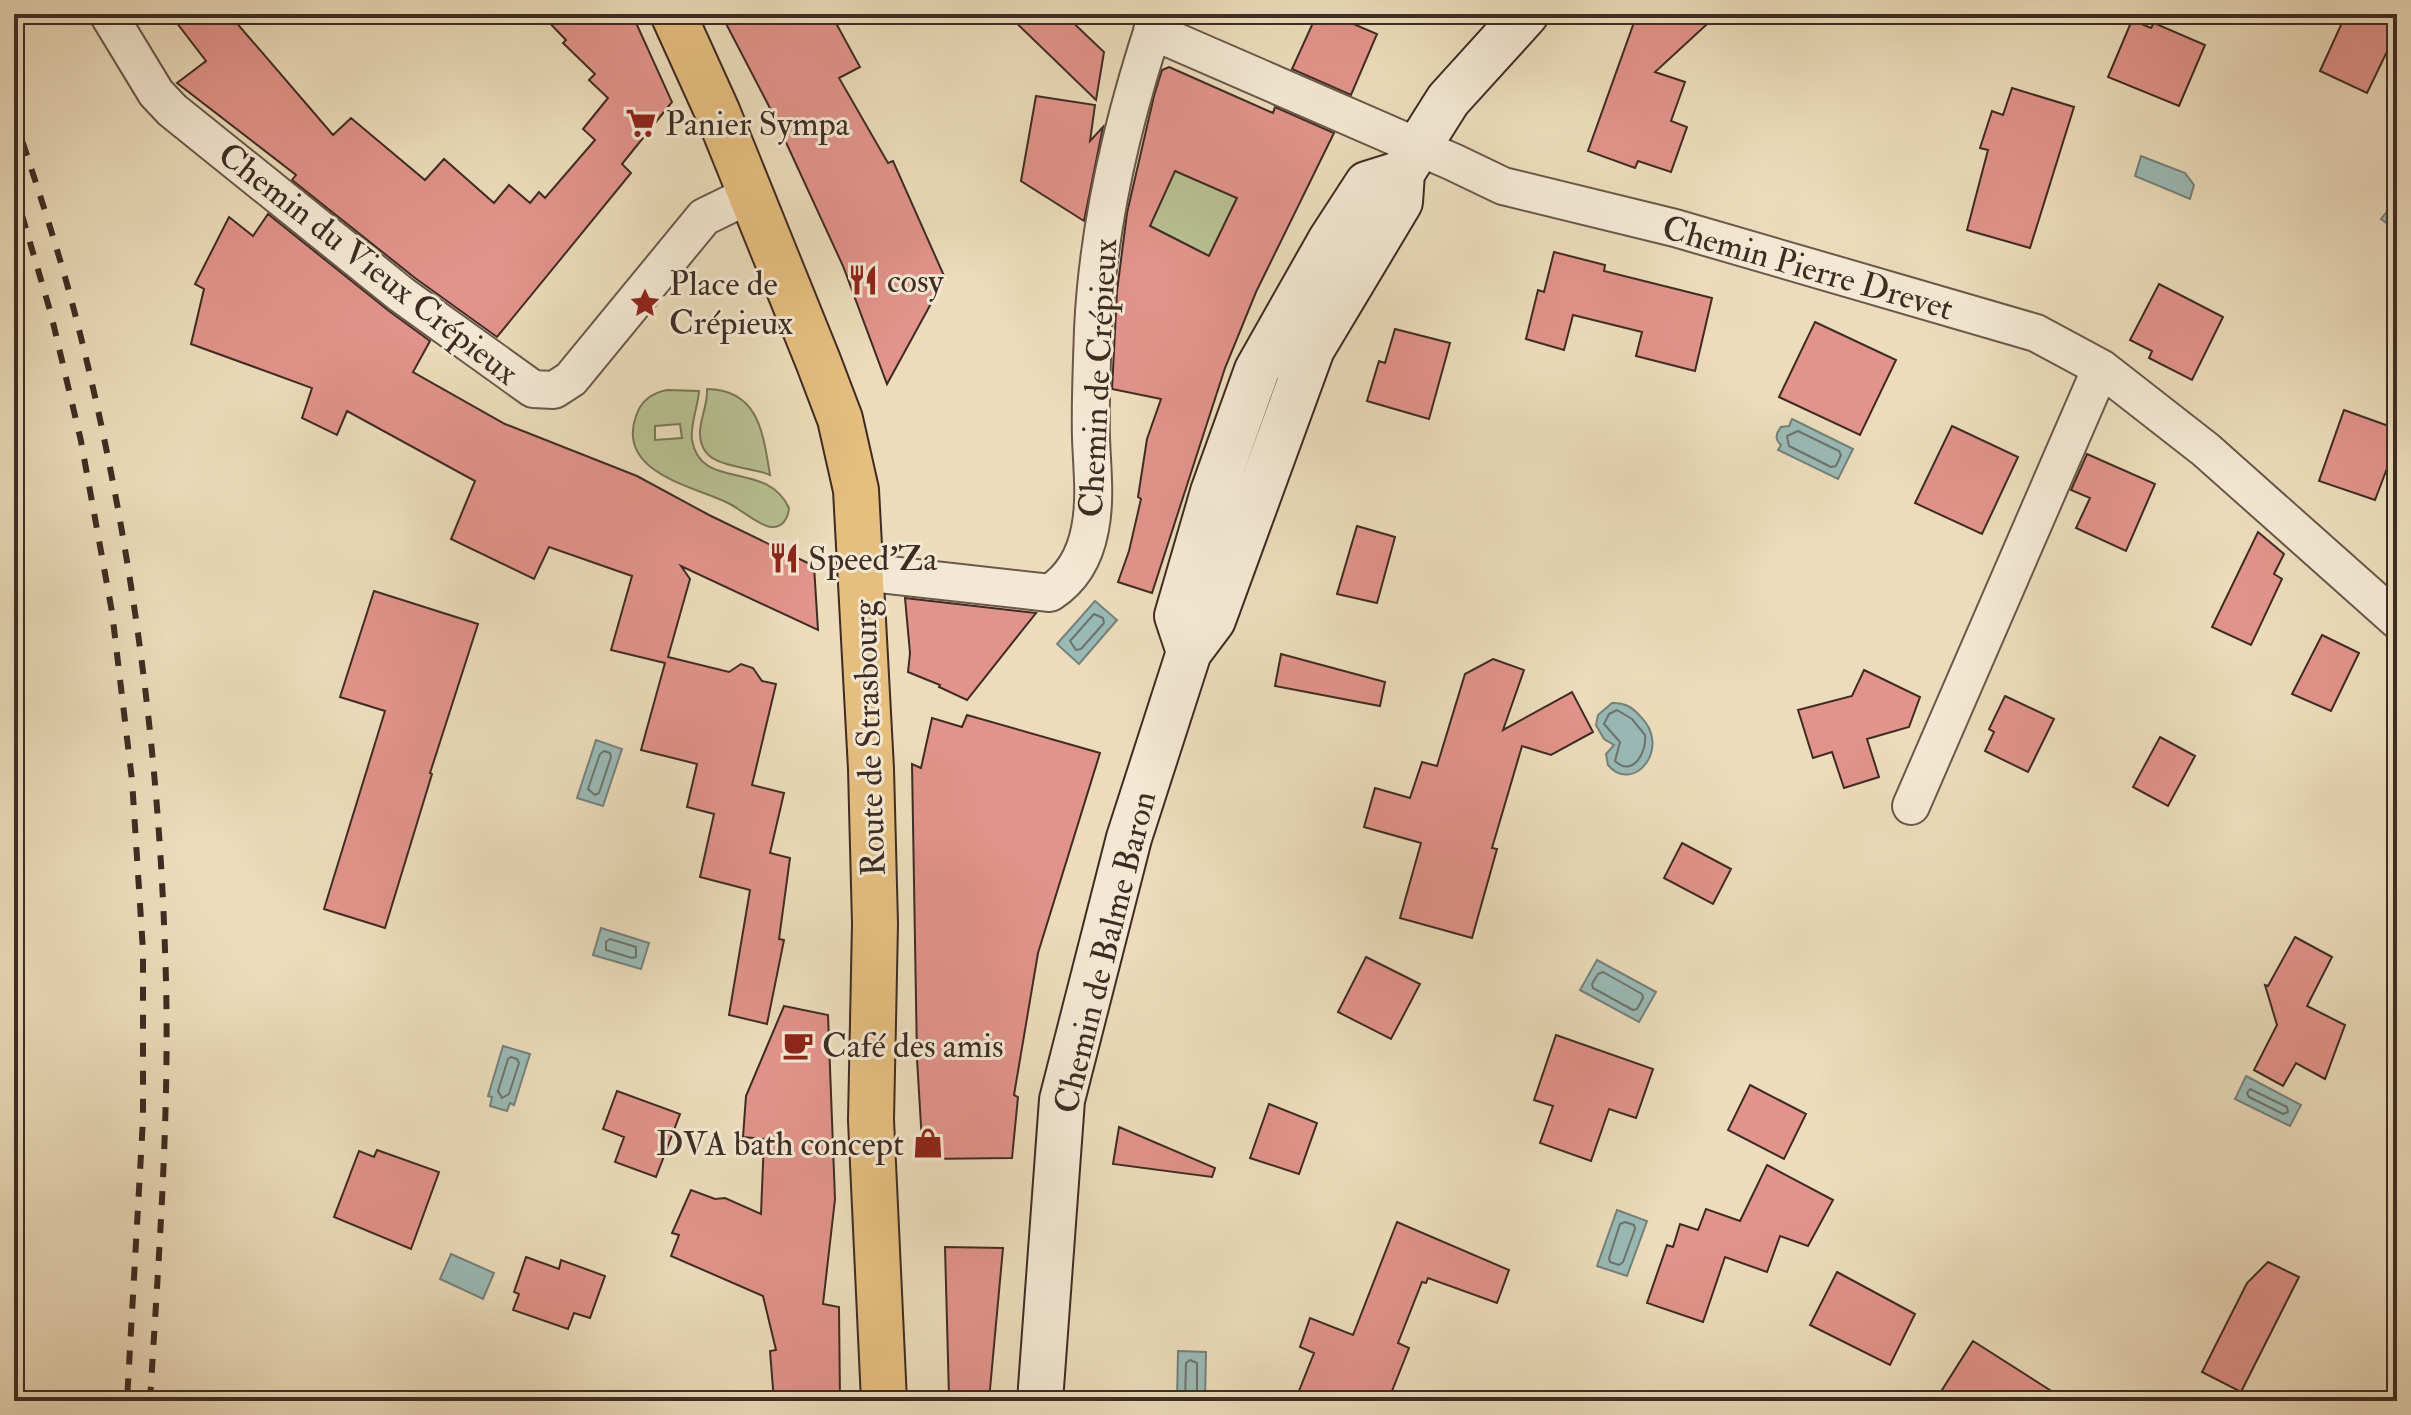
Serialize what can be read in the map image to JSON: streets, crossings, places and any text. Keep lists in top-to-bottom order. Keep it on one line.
{"streets":{"main road":["Route de Strasbourg"],"street":["Chemin du Vieux Crépieux","Chemin Pierre Drevet","Chemin de Crépieux","Chemin de Balme Baron"]},"crossings":[["Chemin du Vieux Crépieux","Route de Strasbourg"],["Chemin Pierre Drevet","Chemin de Crépieux"],["Chemin Pierre Drevet","Chemin de Balme Baron"],["Chemin de Crépieux","Route de Strasbourg"]],"places":{"supermarket":["Panier Sympa"],"restaurant":["cosy","Speed'Za"],"place":["Place de Crépieux"],"cafe":["Café des amis"],"shop":["DVA bath concept"]}}
